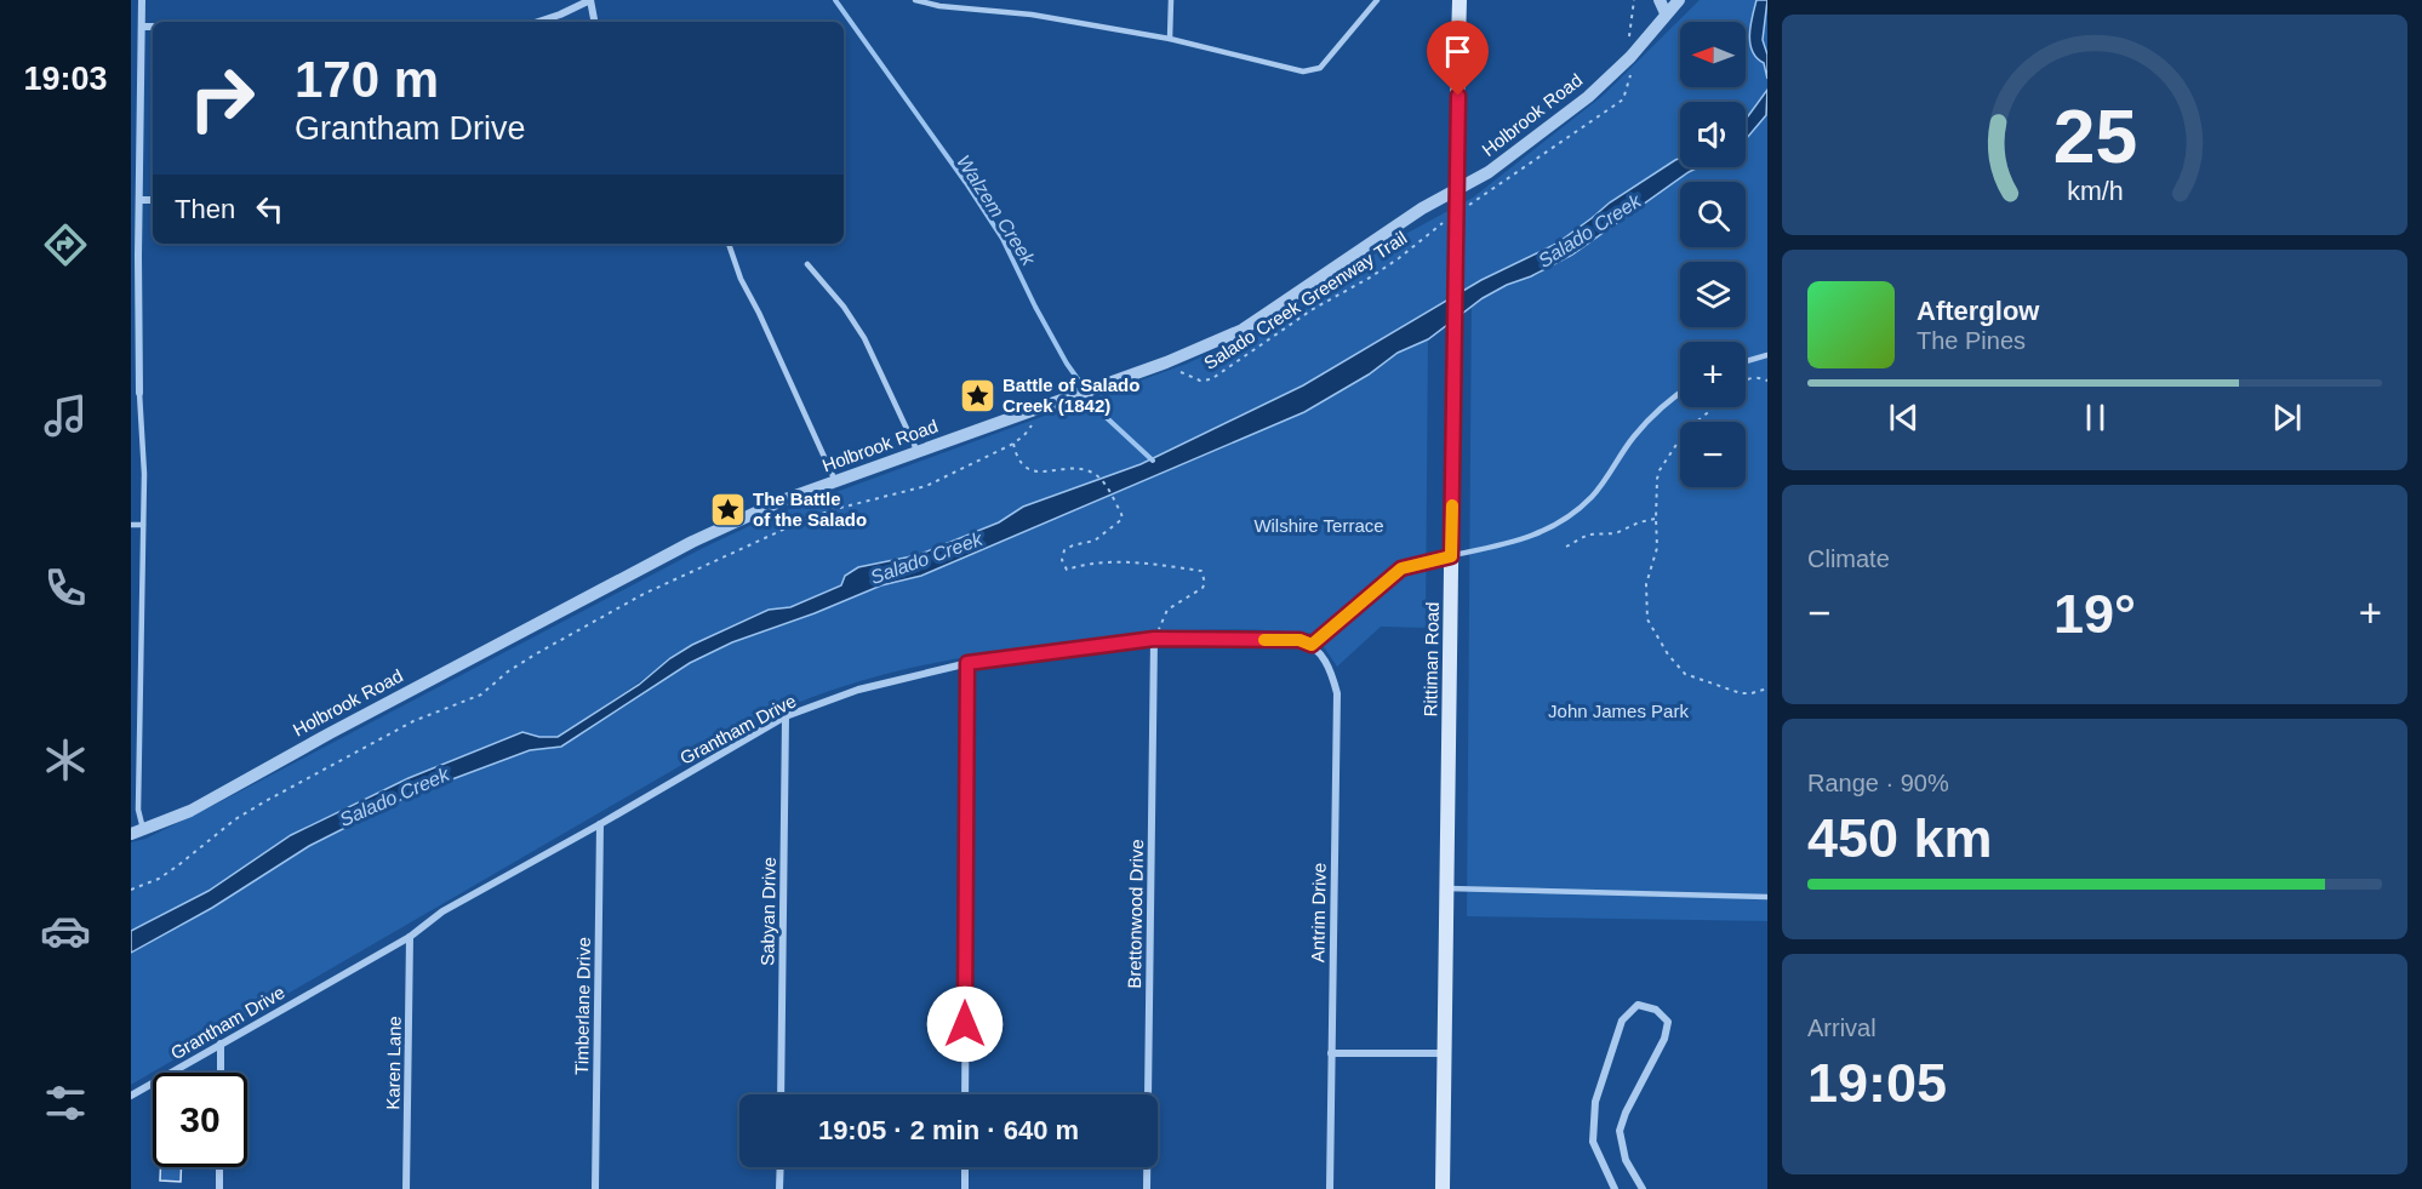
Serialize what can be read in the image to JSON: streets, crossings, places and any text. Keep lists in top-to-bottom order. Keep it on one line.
{"streets":{"main road":["Rittiman Road"],"street":["Holbrook Road","Grantham Drive","Sabyan Drive","Antrim Drive","Brettonwood Drive","Timberlane Drive","Karen Lane"],"path":["Salado Creek Greenway Trail"]},"crossings":[["Grantham Drive","Sabyan Drive"],["Grantham Drive","Antrim Drive"],["Grantham Drive","Brettonwood Drive"],["Grantham Drive","Timberlane Drive"],["Grantham Drive","Karen Lane"]],"water":["Walzem Creek","Salado Creek"],"parks":["Wilshire Terrace","John James Park"],"places":{"place":["Battle of Salado Creek (1842)","The Battle of the Salado"]},"north":"left","page":{"tabs":"19:03","map_buttons":["+","−"],"turn":["170 m","Grantham Drive"],"then":"Then","song":["Afterglow","The Pines"],"tile":["Climate",["Range · 90%","450 km"],["Arrival","19:05"]],"heat":["−","19°","+"],"limit":"30","trip":"19:05 · 2 min · 640 m","gauge":["25","km/h"]}}
